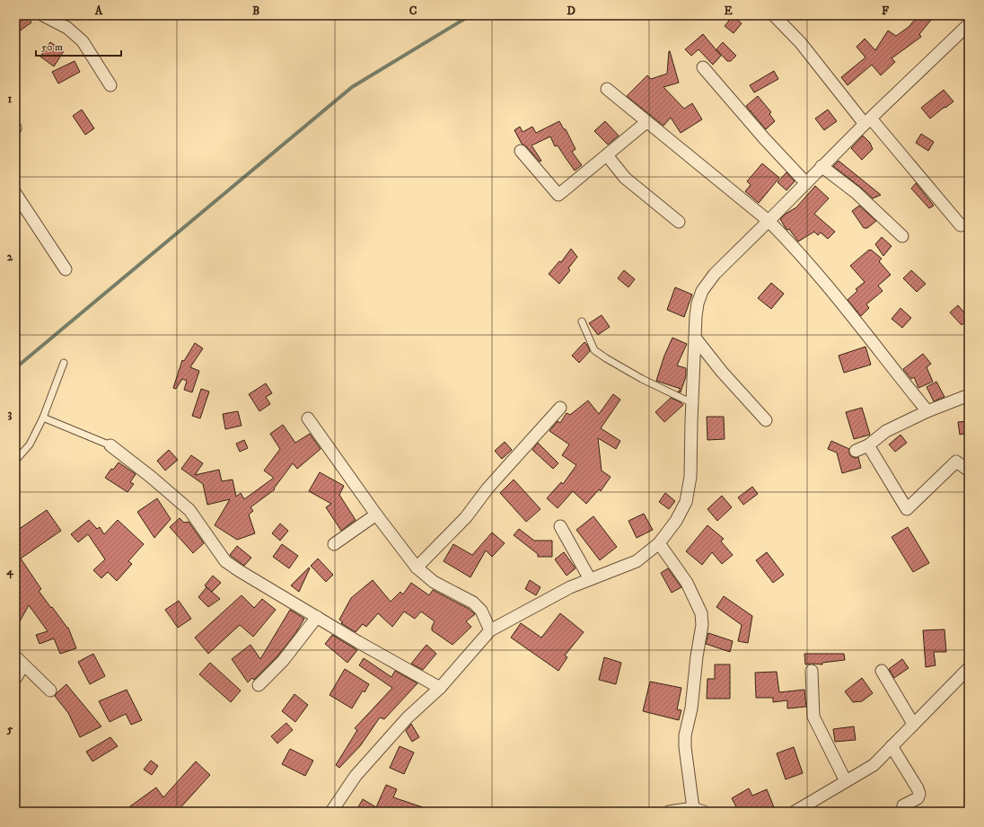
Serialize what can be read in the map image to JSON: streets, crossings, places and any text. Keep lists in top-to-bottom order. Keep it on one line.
{"scale_bar":"50 m","grid":{"columns":["A","B","C","D","E","F"],"rows":["1","2","3","4","5"]}}
